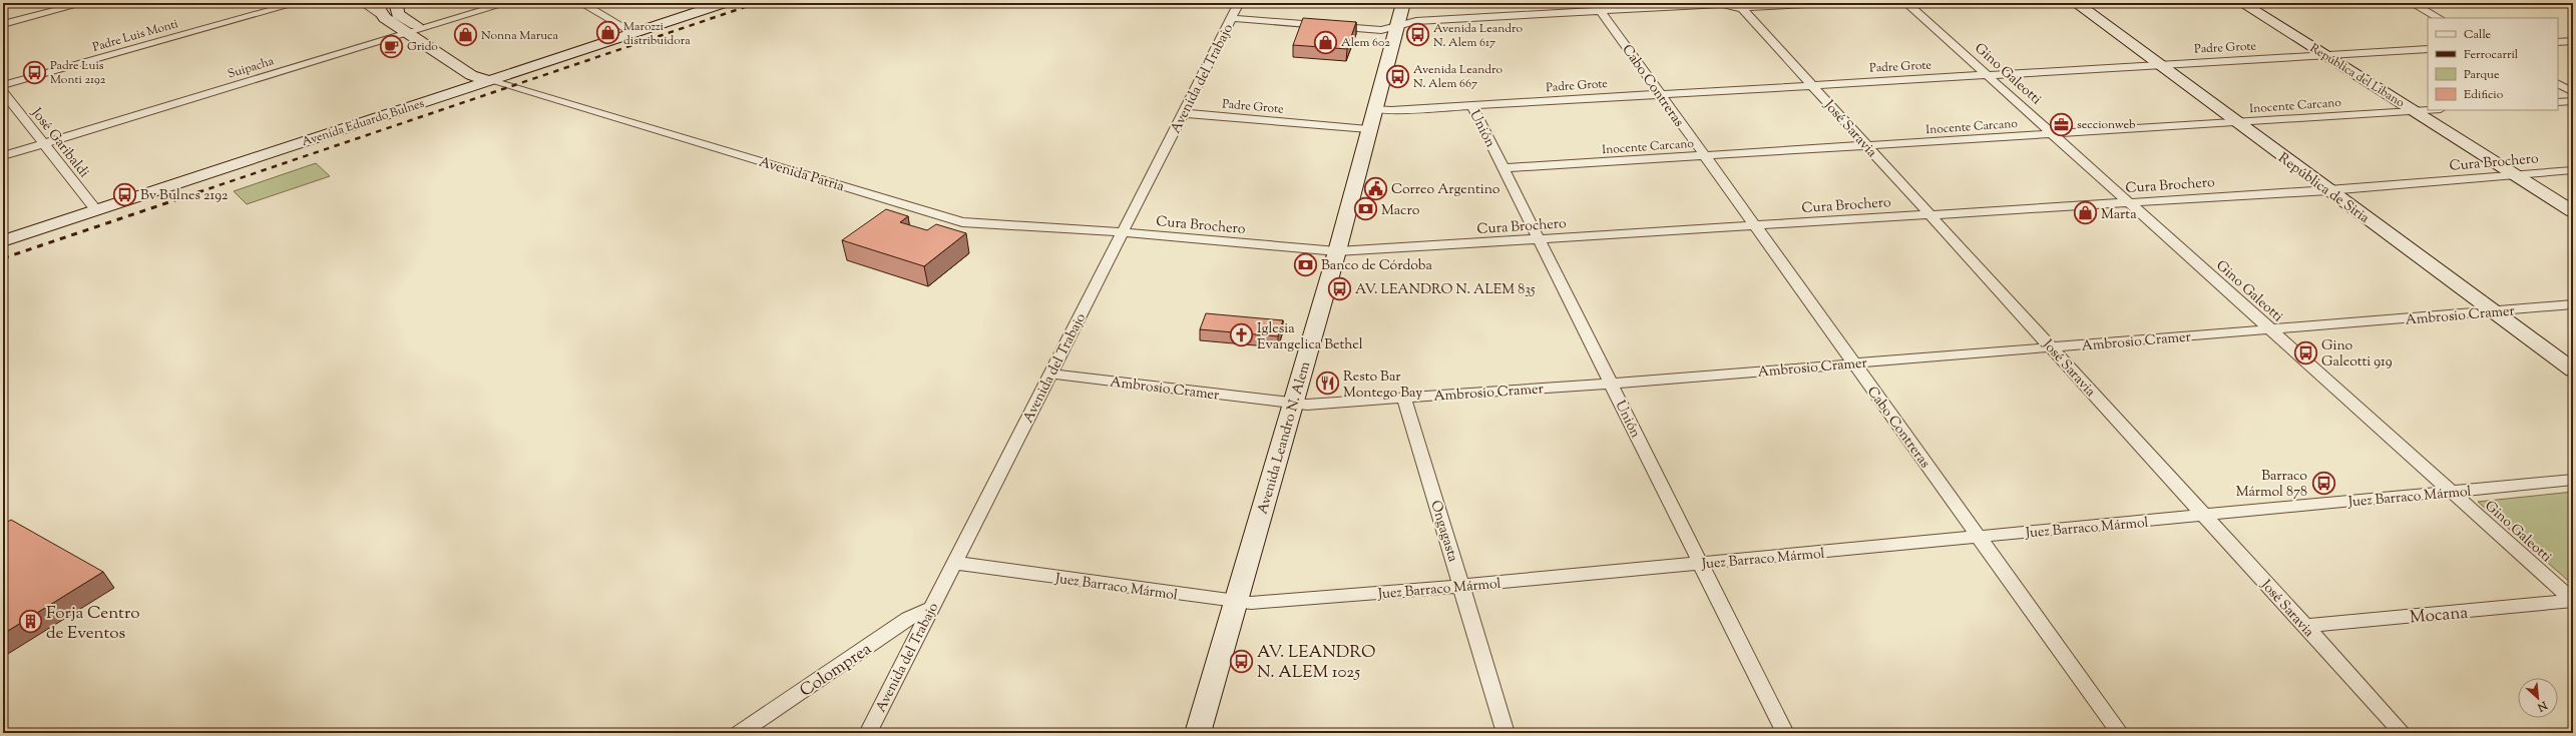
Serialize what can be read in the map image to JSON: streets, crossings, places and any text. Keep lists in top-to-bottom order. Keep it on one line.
{"streets":{"main road":["República del Libano","Avenida Eduardo Bulnes","Avenida Patria","República de Siria","Avenida Leandro N. Alem"],"street":["Padre Luis Monti","Padre Grote","Suipacha","Gino Galeotti","Avenida del Trabajo","Cabo Contreras","Inocente Carcano","Unión","José Saravia","José Garibaldi","Cura Brochero","Ambrosio Cramer","Juez Barraco Mármol","Ongagasta","Mocana","Colomprea"]},"crossings":[["Padre Grote","Gino Galeotti"],["Padre Grote","República del Libano"],["Padre Grote","Avenida del Trabajo"],["Padre Grote","Cabo Contreras"],["Padre Grote","Unión"],["Padre Grote","José Saravia"],["Padre Grote","República de Siria"],["Padre Grote","Avenida Leandro N. Alem"],["Suipacha","José Garibaldi"],["Suipacha","Avenida Patria"],["Gino Galeotti","Inocente Carcano"],["Gino Galeotti","Cura Brochero"],["Gino Galeotti","Ambrosio Cramer"],["Gino Galeotti","Juez Barraco Mármol"],["Gino Galeotti","Mocana"],["República del Libano","Inocente Carcano"],["República del Libano","Cura Brochero"],["Avenida del Trabajo","Cura Brochero"],["Avenida del Trabajo","Avenida Patria"],["Avenida del Trabajo","Ambrosio Cramer"],["Avenida del Trabajo","Juez Barraco Mármol"],["Avenida del Trabajo","Colomprea"],["Cabo Contreras","Inocente Carcano"],["Cabo Contreras","Cura Brochero"],["Cabo Contreras","Ambrosio Cramer"],["Cabo Contreras","Juez Barraco Mármol"],["Inocente Carcano","Unión"],["Inocente Carcano","José Saravia"],["Inocente Carcano","República de Siria"],["Avenida Eduardo Bulnes","José Garibaldi"],["Avenida Eduardo Bulnes","Avenida Patria"],["Unión","Cura Brochero"],["Unión","Ambrosio Cramer"],["Unión","Juez Barraco Mármol"],["José Saravia","Cura Brochero"],["José Saravia","Ambrosio Cramer"],["José Saravia","Juez Barraco Mármol"],["José Saravia","Mocana"],["Cura Brochero","Avenida Patria"],["Cura Brochero","República de Siria"],["Cura Brochero","Avenida Leandro N. Alem"],["República de Siria","Ambrosio Cramer"],["Ambrosio Cramer","Avenida Leandro N. Alem"],["Ambrosio Cramer","Ongagasta"],["Avenida Leandro N. Alem","Juez Barraco Mármol"],["Juez Barraco Mármol","Ongagasta"]],"places":{"shop":["Marozzi distribuidora","Nonna Maruca","Alem 602","Marta"],"bus stop":["Avenida Leandro N. Alem 617","Padre Luis Monti 2192","Avenida Leandro N. Alem 667","Bv Bulnes 2192","AV. LEANDRO N. ALEM 835","Gino Galeotti 919","Barraco Mármol 878","AV. LEANDRO N. ALEM 1025"],"cafe":["Grido"],"office":["seccionweb"],"public building":["Correo Argentino"],"bank":["Macro","Banco de Córdoba"],"church":["Iglesia Evangelica Bethel"],"restaurant":["Resto Bar Montego Bay"],"building":["Forja Centro de Eventos"]},"legend":["Calle","Ferrocarril","Parque","Edificio"],"north":"bottom right"}
